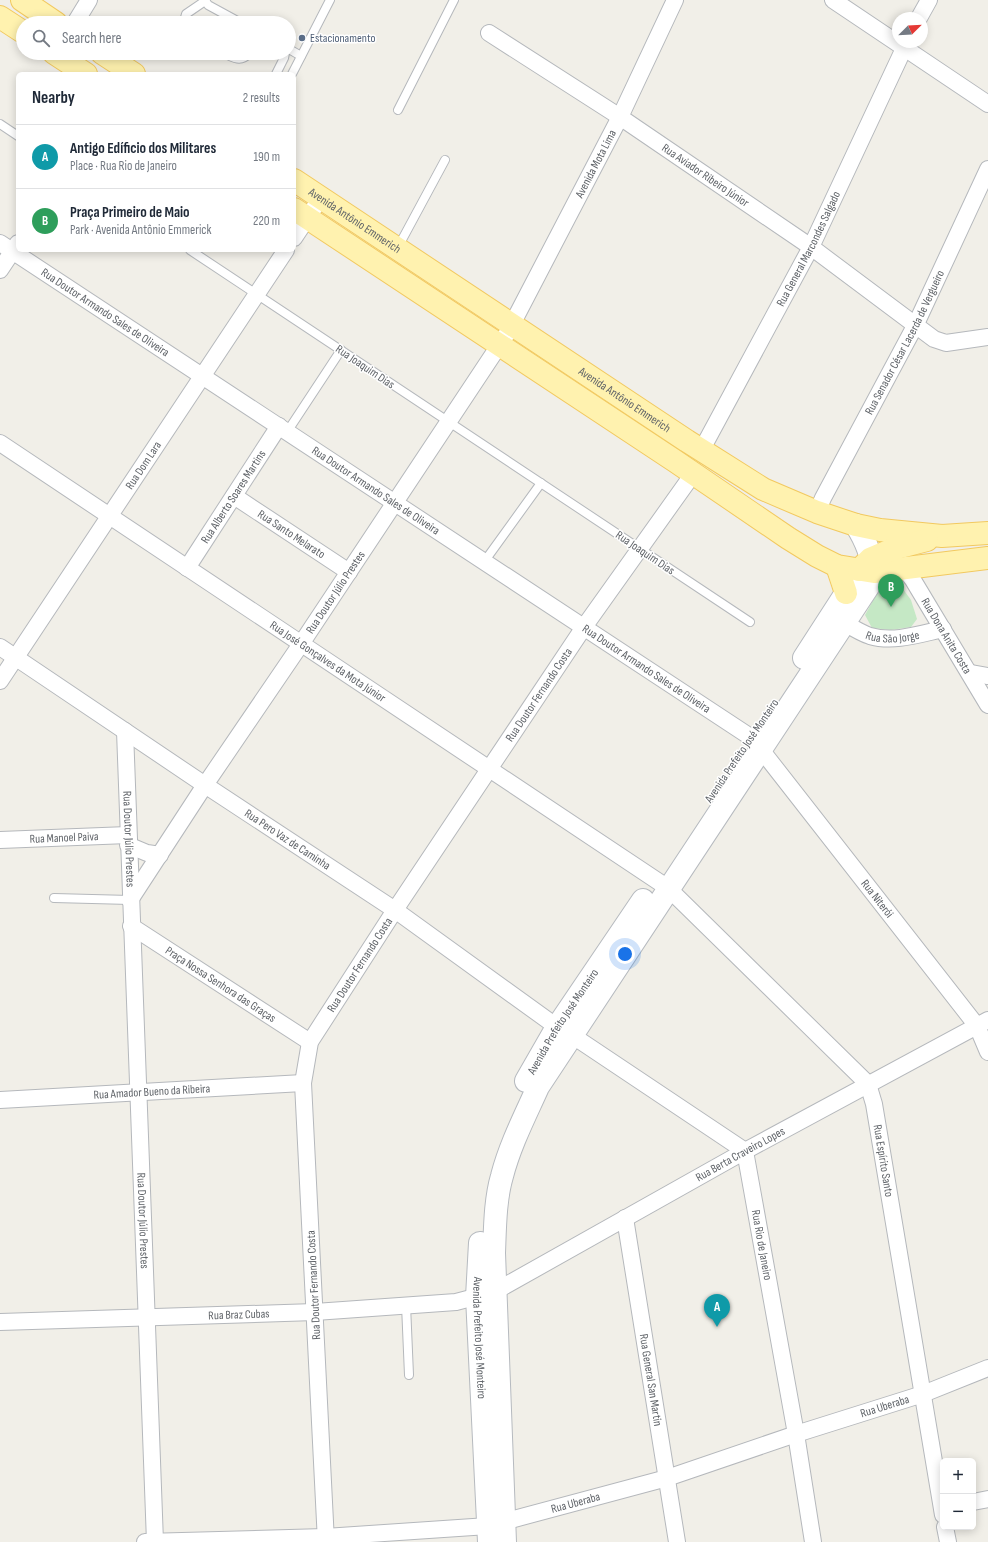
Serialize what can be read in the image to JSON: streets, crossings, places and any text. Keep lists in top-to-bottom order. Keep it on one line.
{"streets":{"main road":["Avenida Antônio Emmerich","Avenida Prefeito José Monteiro"],"street":["Avenida Mota Lima","Rua Aviador Ribeiro Júnior","Rua General Marcondes Salgado","Rua Doutor Armando Sales de Oliveira","Rua Senador César Lacerda de Vergueiro","Rua Dom Lara","Rua Alberto Soares Martins","Rua Santo Melarato","Rua Doutor Júlio Prestes","Rua São Jorge","Rua Dona Anita Costa","Rua José Gonçalves da Mota Júnior","Rua Doutor Fernando Costa","Rua Manoel Paiva","Rua Pero Vaz de Caminha","Rua Niterói","Praça Nossa Senhora das Graças","Rua Amador Bueno da Ribeira","Rua Berta Craveiro Lopes","Rua Espírito Santo","Rua Rio de Janeiro","Rua Braz Cubas","Rua General San Martin","Rua Uberaba"],"lane":["Rua Joaquim Dias"]},"crossings":[["Avenida Mota Lima","Rua Aviador Ribeiro Júnior"],["Avenida Mota Lima","Avenida Antônio Emmerich"],["Avenida Mota Lima","Rua Doutor Júlio Prestes"],["Rua Aviador Ribeiro Júnior","Rua General Marcondes Salgado"],["Rua Aviador Ribeiro Júnior","Rua Senador César Lacerda de Vergueiro"],["Avenida Antônio Emmerich","Rua General Marcondes Salgado"],["Avenida Antônio Emmerich","Rua Senador César Lacerda de Vergueiro"],["Avenida Antônio Emmerich","Rua Doutor Júlio Prestes"],["Avenida Antônio Emmerich","Rua Dona Anita Costa"],["Avenida Antônio Emmerich","Rua Doutor Fernando Costa"],["Avenida Antônio Emmerich","Avenida Prefeito José Monteiro"],["Rua Doutor Armando Sales de Oliveira","Rua Dom Lara"],["Rua Doutor Armando Sales de Oliveira","Rua Alberto Soares Martins"],["Rua Doutor Armando Sales de Oliveira","Rua Doutor Júlio Prestes"],["Rua Doutor Armando Sales de Oliveira","Rua Doutor Fernando Costa"],["Rua Doutor Armando Sales de Oliveira","Avenida Prefeito José Monteiro"],["Rua Doutor Armando Sales de Oliveira","Rua Niterói"],["Rua Joaquim Dias","Rua Dom Lara"],["Rua Joaquim Dias","Rua Alberto Soares Martins"],["Rua Joaquim Dias","Rua Doutor Júlio Prestes"],["Rua Joaquim Dias","Rua Doutor Fernando Costa"],["Rua Dom Lara","Rua José Gonçalves da Mota Júnior"],["Rua Dom Lara","Rua Pero Vaz de Caminha"],["Rua Alberto Soares Martins","Rua Santo Melarato"],["Rua Alberto Soares Martins","Rua José Gonçalves da Mota Júnior"],["Rua Santo Melarato","Rua Doutor Júlio Prestes"],["Rua Doutor Júlio Prestes","Rua José Gonçalves da Mota Júnior"],["Rua Doutor Júlio Prestes","Rua Manoel Paiva"],["Rua Doutor Júlio Prestes","Rua Pero Vaz de Caminha"],["Rua Doutor Júlio Prestes","Praça Nossa Senhora das Graças"],["Rua Doutor Júlio Prestes","Rua Amador Bueno da Ribeira"],["Rua Doutor Júlio Prestes","Rua Braz Cubas"],["Rua Doutor Júlio Prestes","Rua Uberaba"],["Rua São Jorge","Rua Dona Anita Costa"],["Rua São Jorge","Avenida Prefeito José Monteiro"],["Rua José Gonçalves da Mota Júnior","Rua Doutor Fernando Costa"],["Rua José Gonçalves da Mota Júnior","Avenida Prefeito José Monteiro"],["Rua Doutor Fernando Costa","Rua Pero Vaz de Caminha"],["Rua Doutor Fernando Costa","Praça Nossa Senhora das Graças"],["Rua Doutor Fernando Costa","Rua Amador Bueno da Ribeira"],["Rua Doutor Fernando Costa","Rua Braz Cubas"],["Rua Doutor Fernando Costa","Rua Uberaba"],["Avenida Prefeito José Monteiro","Rua Pero Vaz de Caminha"],["Avenida Prefeito José Monteiro","Rua Niterói"],["Avenida Prefeito José Monteiro","Rua Berta Craveiro Lopes"],["Avenida Prefeito José Monteiro","Rua Braz Cubas"],["Avenida Prefeito José Monteiro","Rua Uberaba"],["Rua Niterói","Rua Berta Craveiro Lopes"],["Rua Berta Craveiro Lopes","Rua Espírito Santo"],["Rua Berta Craveiro Lopes","Rua Rio de Janeiro"],["Rua Berta Craveiro Lopes","Rua Braz Cubas"],["Rua Berta Craveiro Lopes","Rua General San Martin"],["Rua Espírito Santo","Rua Uberaba"],["Rua Rio de Janeiro","Rua Uberaba"],["Rua General San Martin","Rua Uberaba"]],"places":["Estacionamento"],"north":"top right","page":{"search":"Search here","heading":["Nearby","2 results"],"list":[{"mark":"A","name":"Antigo Edíficio dos Militares","note":"Place · Rua Rio de Janeiro","value":"190 m"},{"mark":"B","name":"Praça Primeiro de Maio","note":"Park · Avenida Antônio Emmerick","value":"220 m"}],"pins":["B","A"],"map_buttons":["+","−"]}}
